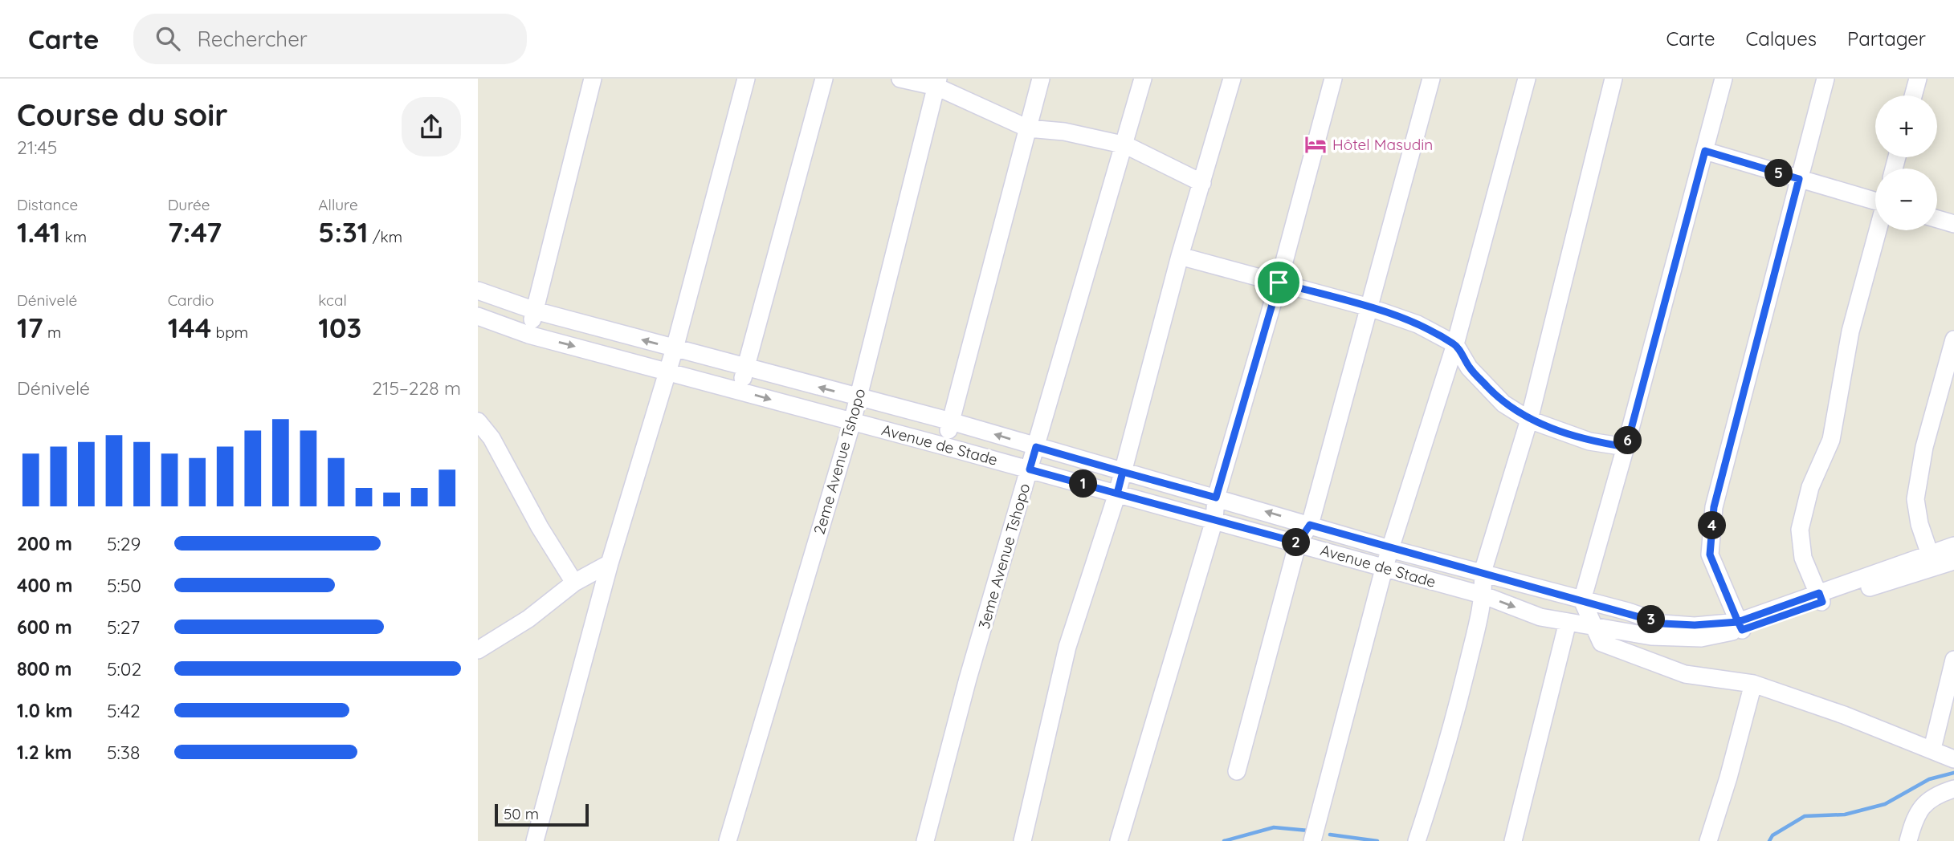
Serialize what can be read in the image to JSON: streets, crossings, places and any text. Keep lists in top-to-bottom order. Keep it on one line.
{"streets":{"street":["Avenue de Stade","2eme Avenue Tshopo","3eme Avenue Tshopo"]},"crossings":[["Avenue de Stade","2eme Avenue Tshopo"],["Avenue de Stade","3eme Avenue Tshopo"]],"places":{"hotel":["Hôtel Masudin"]},"scale_bar":"50 m","page":{"header":"Carte","search":"Rechercher","nav":["Carte","Calques","Partager"],"heading":["Course du soir","21:45"],"map_buttons":["+","−"],"pins":["5","6","1","4","2","3"],"stats":[["Distance","1.41 km"],["Durée","7:47"],["Allure","5:31 /km"],["Dénivelé","17 m"],["Cardio","144 bpm"],["kcal","103"]],"chart":["Dénivelé","215–228 m"],"list":[{"name":"200 m","note":"5:29"},{"name":"400 m","note":"5:50"},{"name":"600 m","note":"5:27"},{"name":"800 m","note":"5:02"},{"name":"1.0 km","note":"5:42"},{"name":"1.2 km","note":"5:38"}],"scale":"50 m"}}
